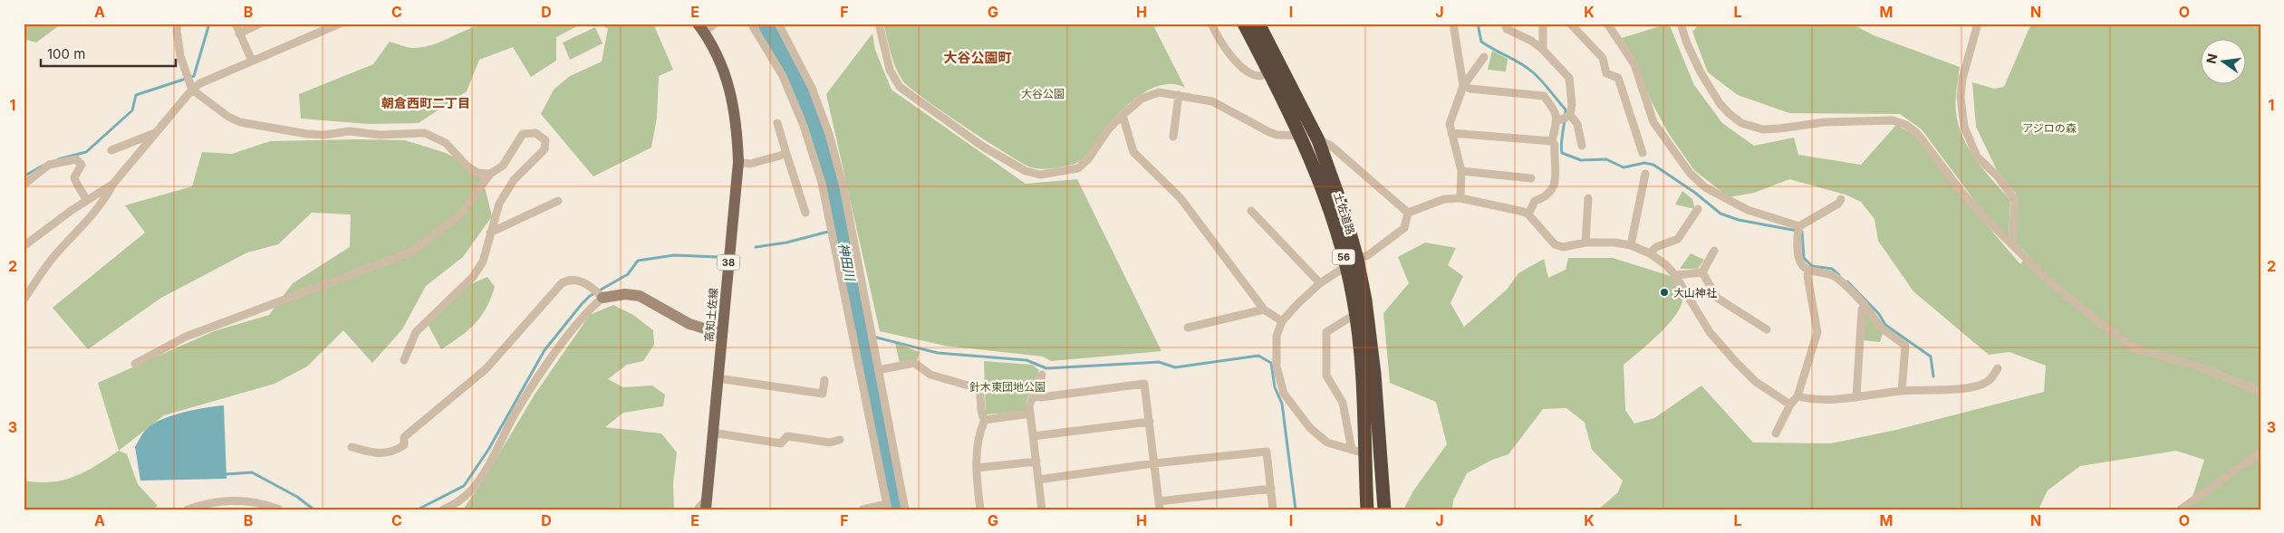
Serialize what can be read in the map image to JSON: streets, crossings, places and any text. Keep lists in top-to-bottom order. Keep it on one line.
{"streets":{"highway":["土佐道路","56"],"main road":["38","高知土佐線"]},"districts":["大谷公園町","朝倉西町二丁目"],"water":["神田川"],"parks":["大谷公園","アジロの森","針木東団地公園"],"places":["大山神社"],"scale_bar":"100 m","north":"left","grid":{"columns":["A","B","C","D","E","F","G","H","I","J","K","L","M","N","O"],"rows":["1","2","3"]}}
